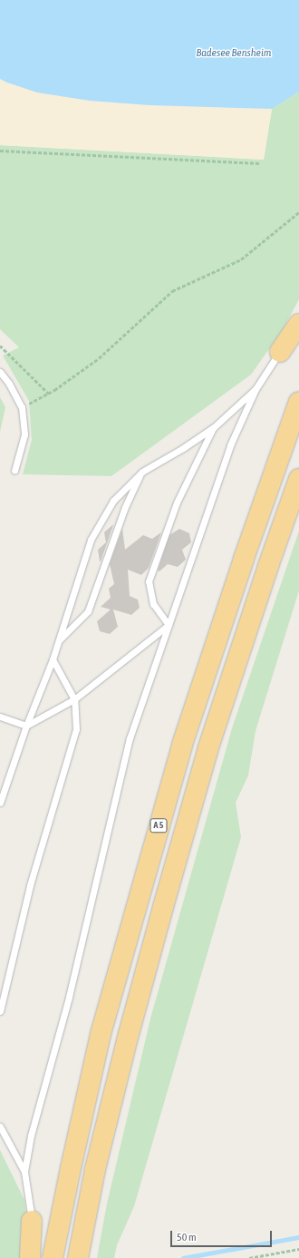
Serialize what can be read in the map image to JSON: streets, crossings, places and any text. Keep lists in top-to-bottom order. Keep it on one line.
{"streets":{"highway":["A 5"]},"water":["Badesee Bensheim"],"scale_bar":"50 m"}
